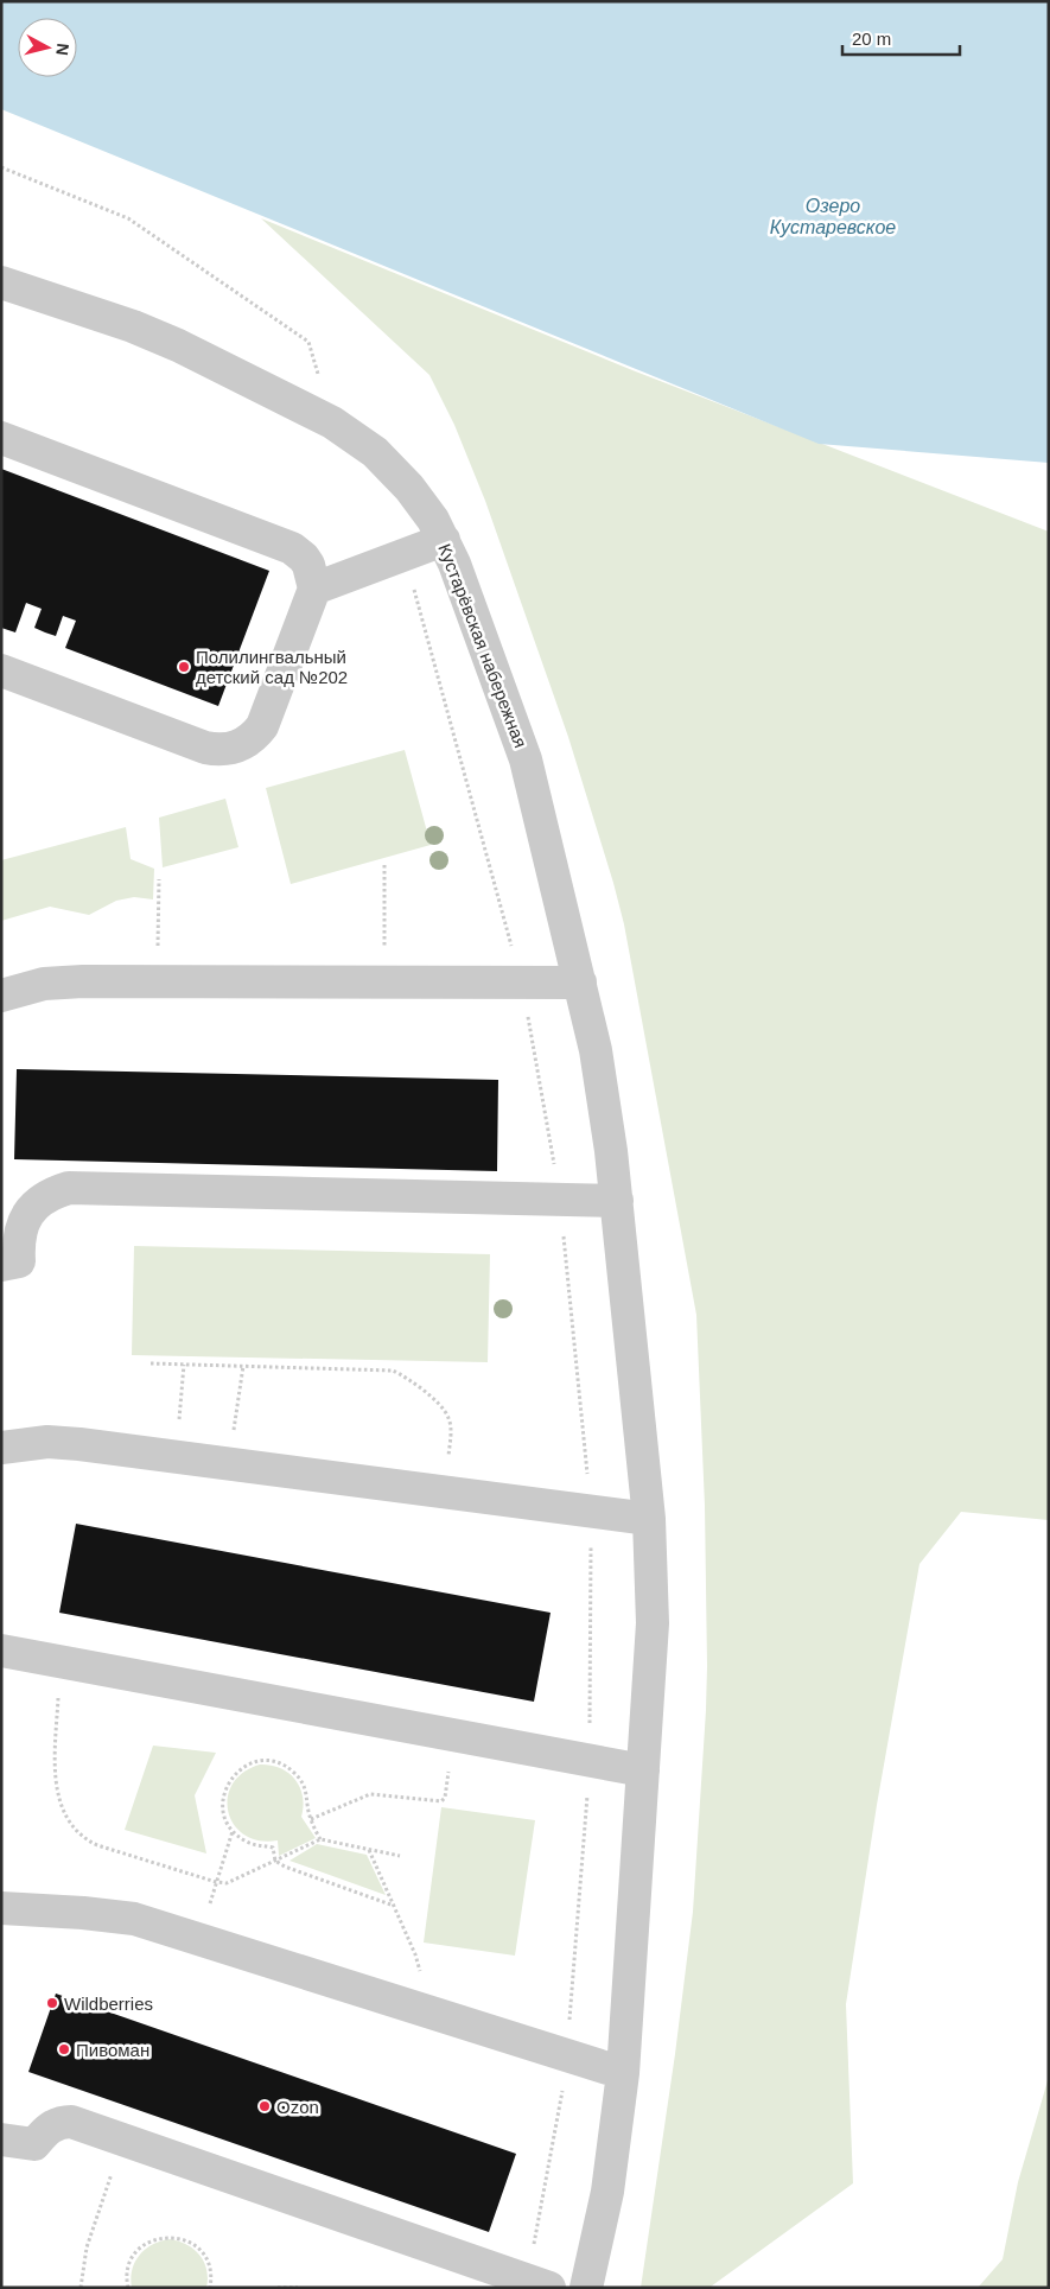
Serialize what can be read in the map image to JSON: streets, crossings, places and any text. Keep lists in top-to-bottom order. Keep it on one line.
{"streets":{"street":["Кустарёвская набережная"]},"water":["Озеро Кустаревское"],"places":["Полилингвальный детский сад №202","Wildberries","Пивоман","Ozon"],"scale_bar":"20 m","north":"right"}
